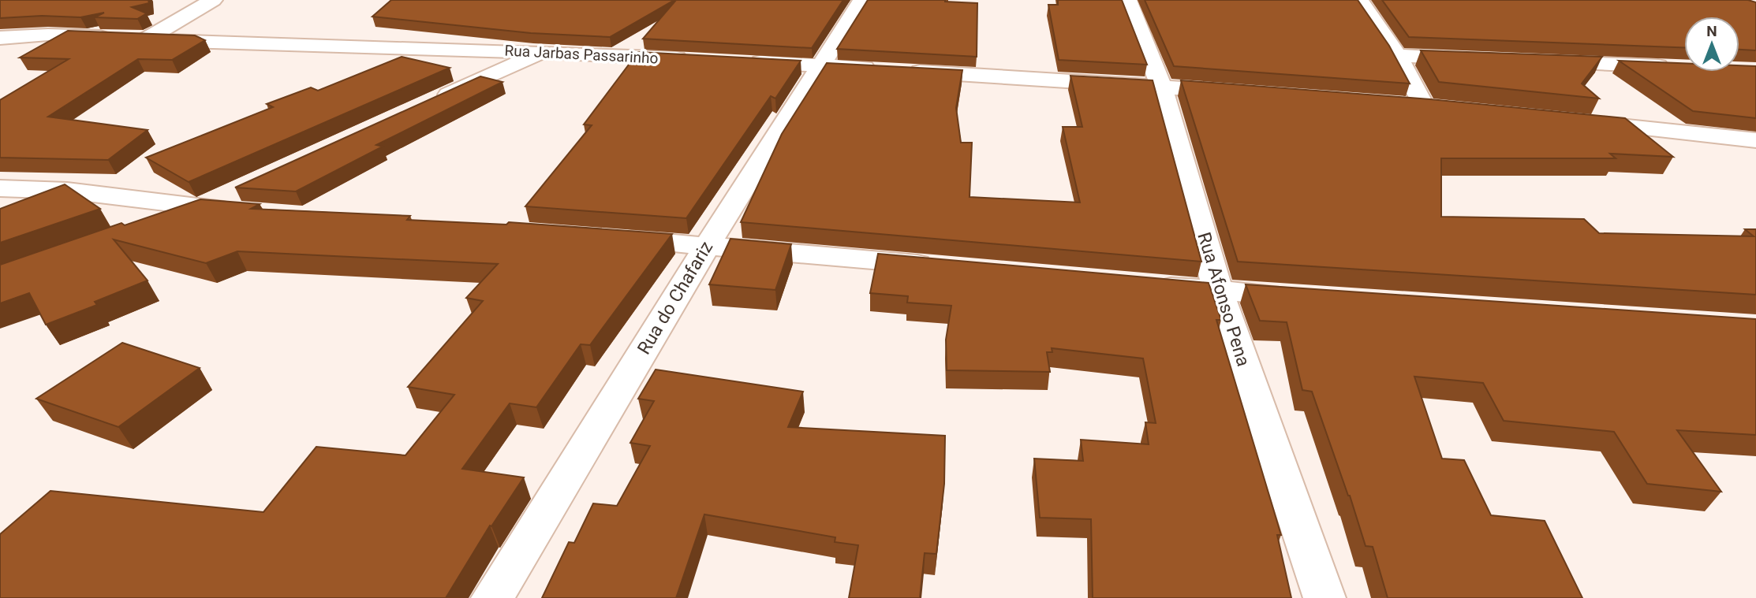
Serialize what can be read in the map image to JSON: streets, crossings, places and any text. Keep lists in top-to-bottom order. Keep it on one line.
{"streets":{"street":["Rua Jarbas Passarinho","Rua do Chafariz","Rua Afonso Pena"]},"north":"top"}
